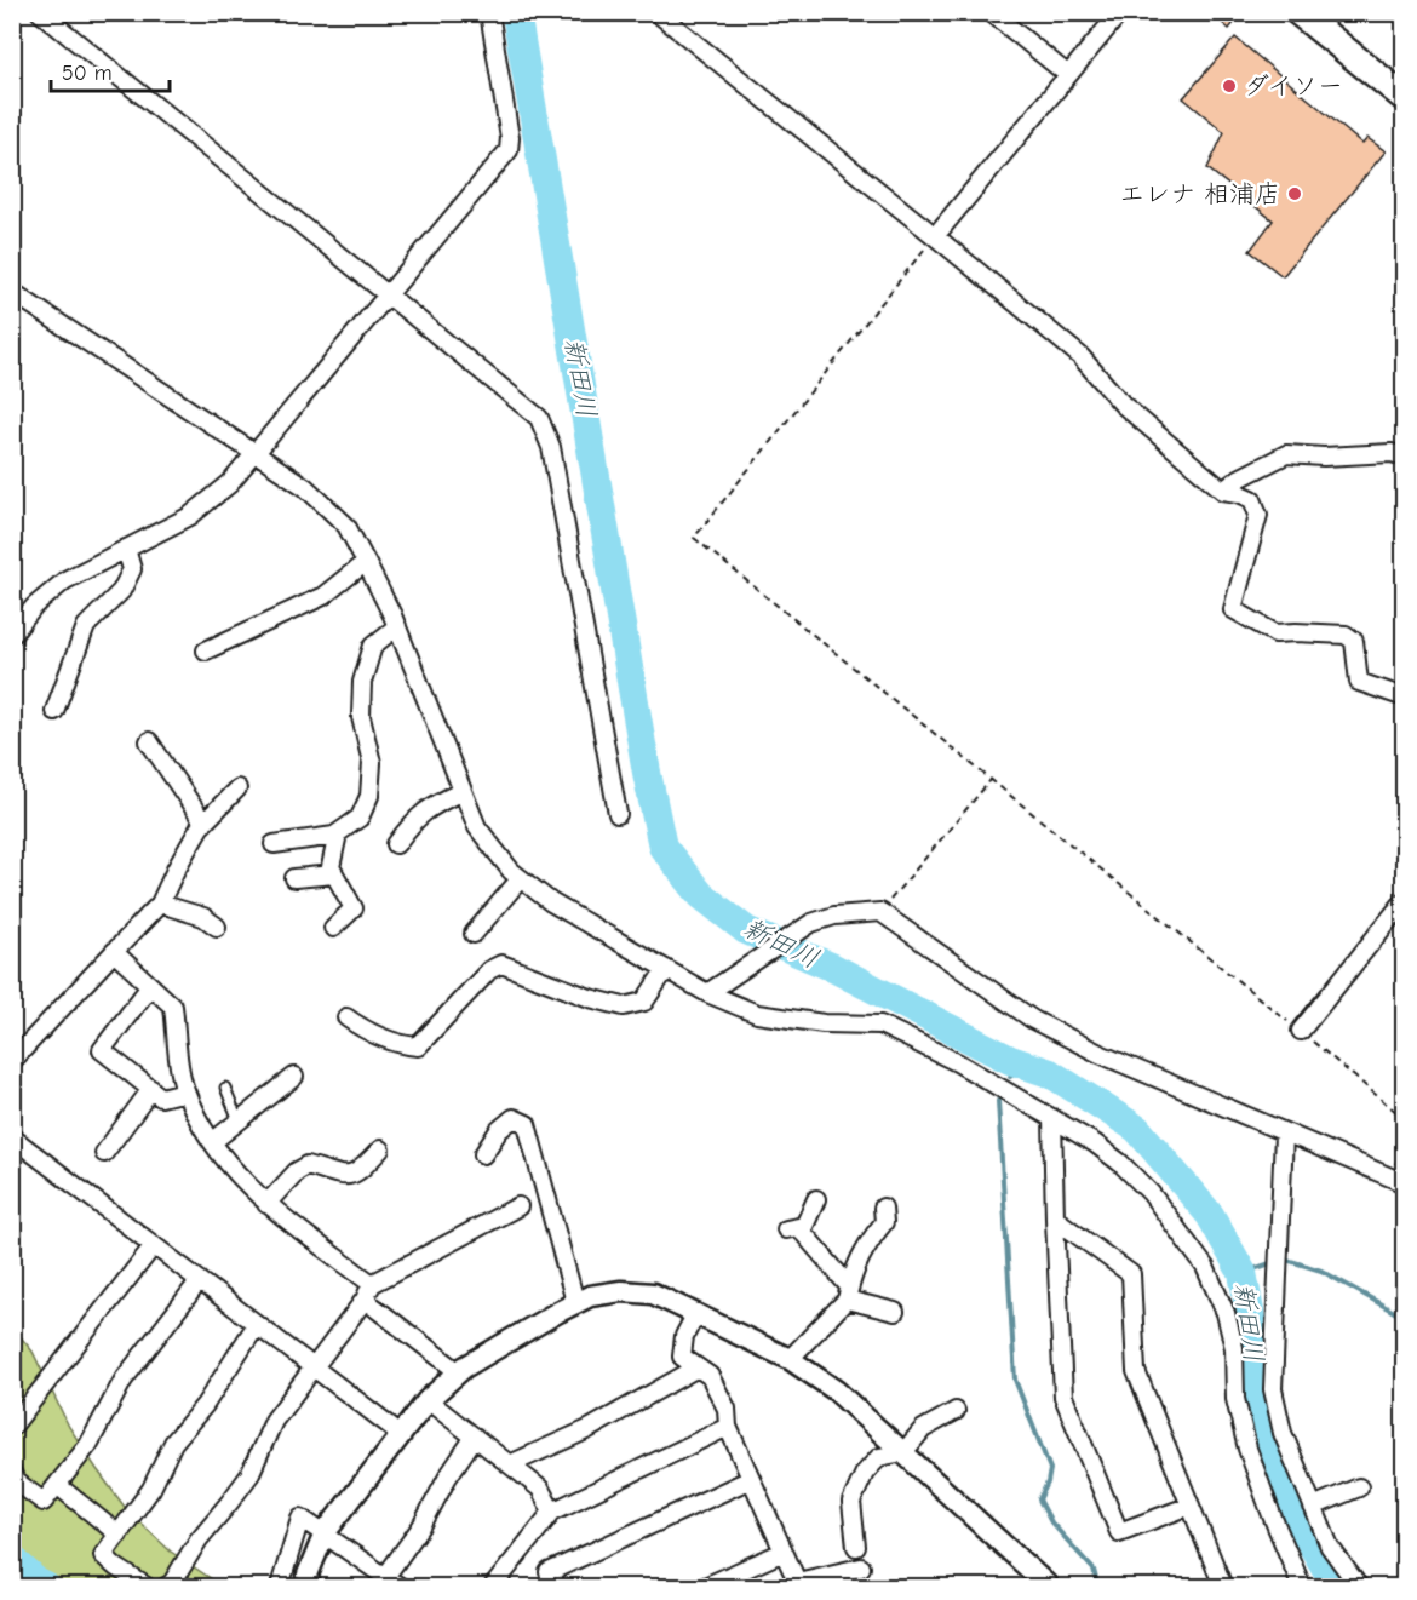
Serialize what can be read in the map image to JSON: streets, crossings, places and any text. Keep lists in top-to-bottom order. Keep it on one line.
{"water":["新田川"],"places":["ダイソー","エレナ 相浦店"],"scale_bar":"50 m"}
